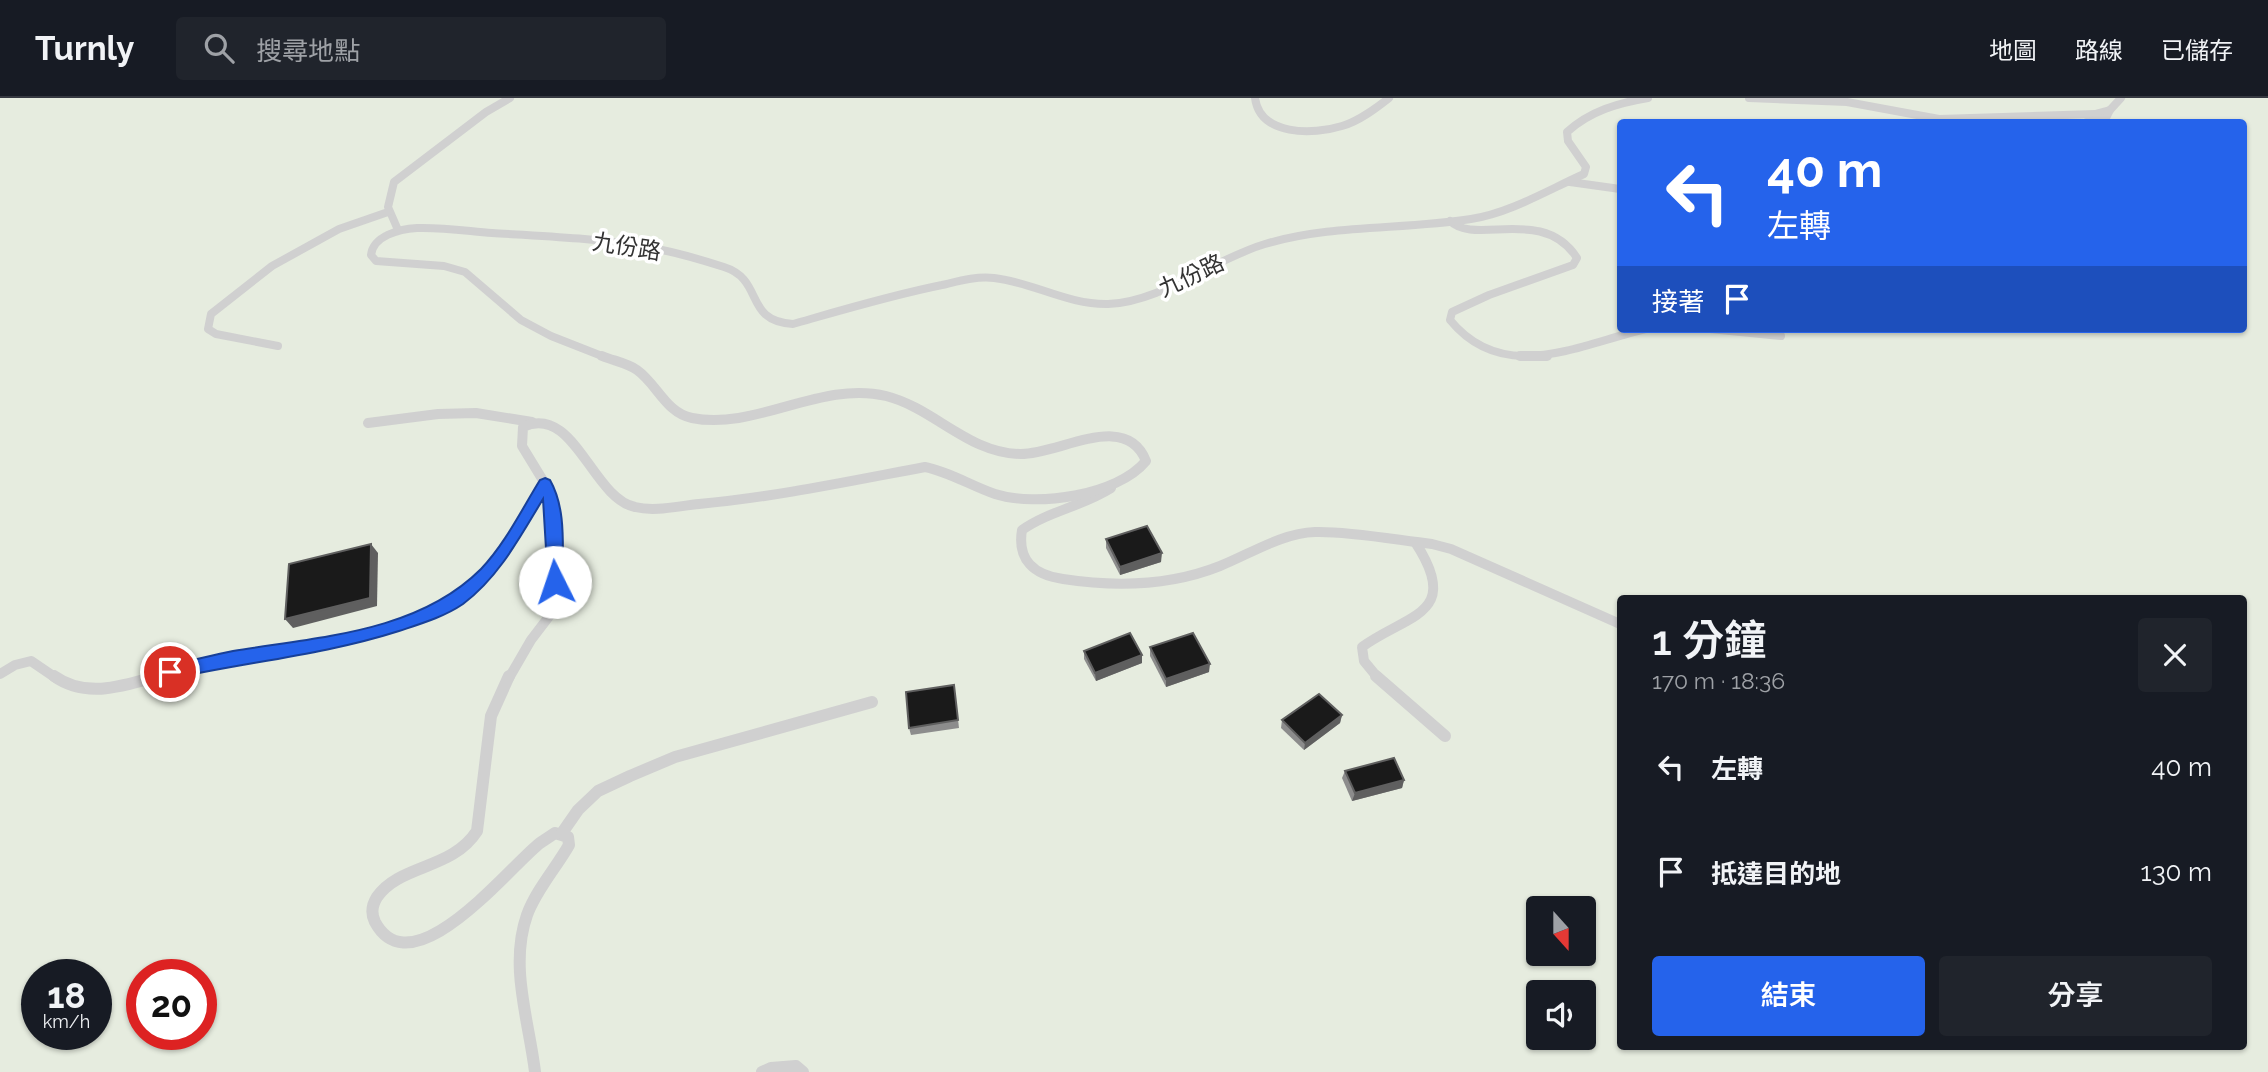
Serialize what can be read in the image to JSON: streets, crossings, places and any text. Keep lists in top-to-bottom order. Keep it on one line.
{"streets":{"lane":["九份路"]},"north":"bottom","page":{"header":"Turnly","search":"搜尋地點","nav":["地圖","路線","已儲存"],"turn":["40 m","左轉"],"then":"接著","heading":["1 分鐘","170 m · 18:36"],"list":[{"name":"左轉","value":"40 m"},{"name":"抵達目的地","value":"130 m"}],"buttons":["結束","分享"],"speed":"18 km/h","limit":"20"}}
